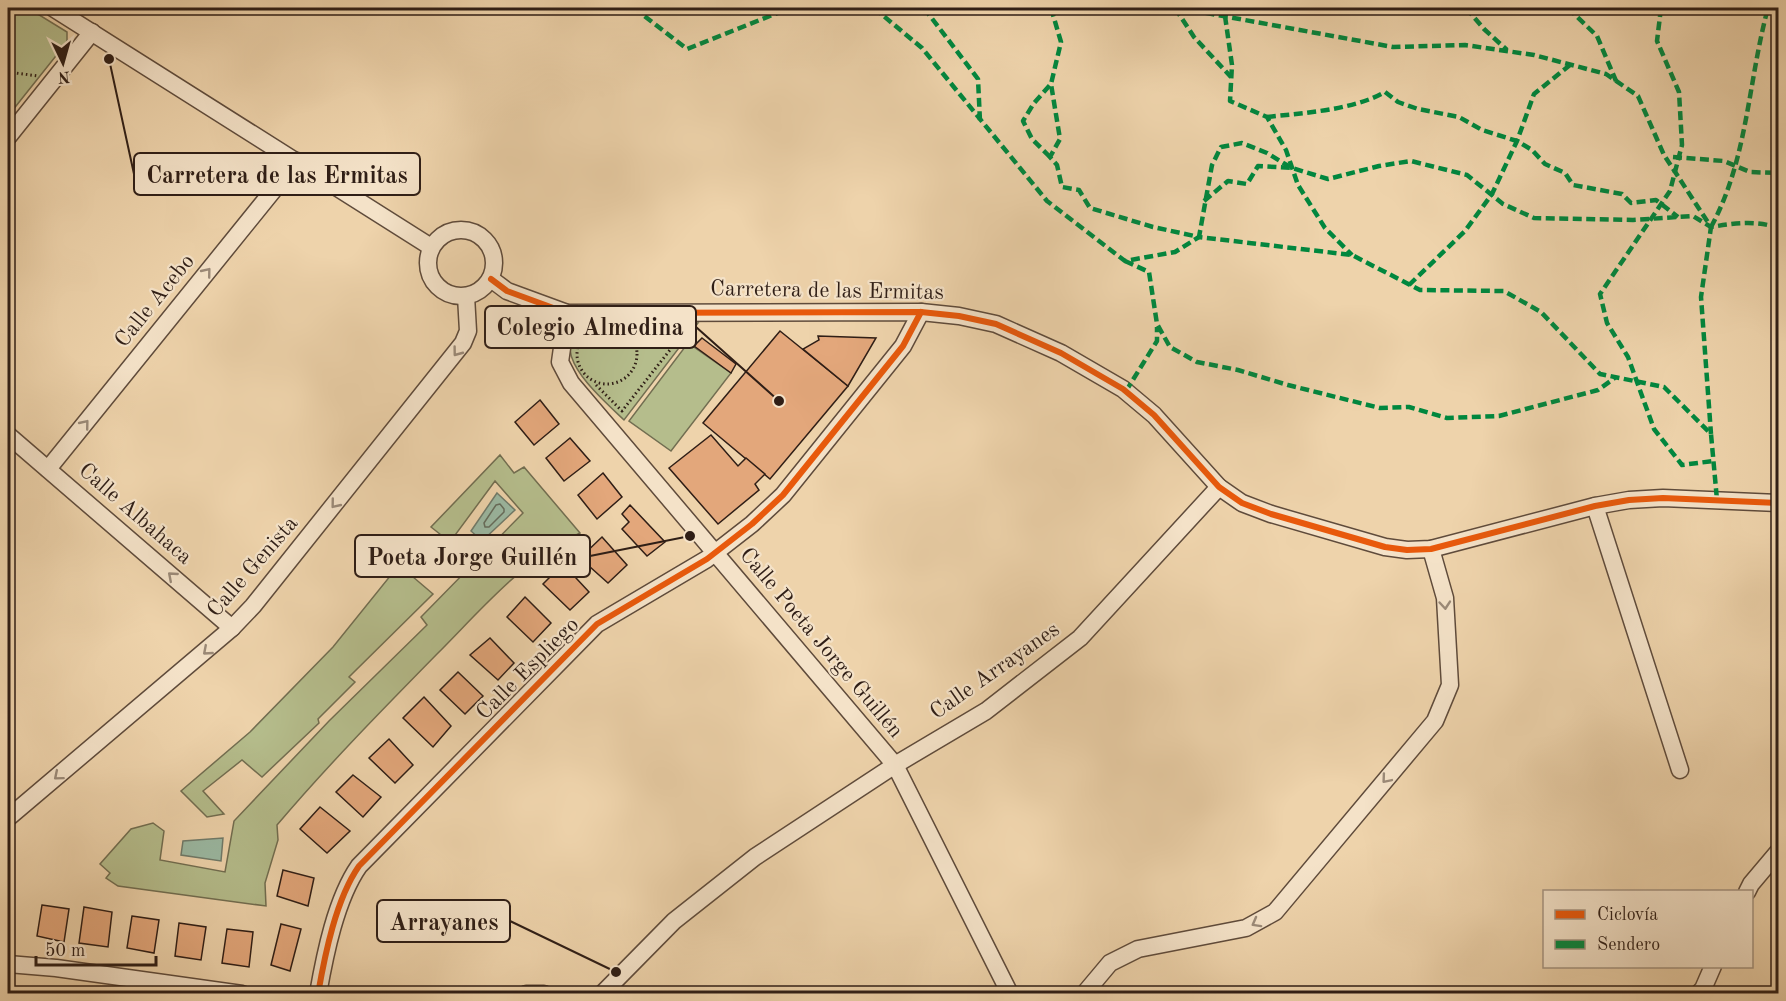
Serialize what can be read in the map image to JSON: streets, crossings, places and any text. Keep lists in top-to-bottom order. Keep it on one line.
{"streets":{"street":["Carretera de las Ermitas","Calle Acebo","Calle Albahaca","Calle Genista","Calle Poeta Jorge Guillén","Calle Espliego","Calle Arrayanes"]},"crossings":[["Carretera de las Ermitas","Calle Genista"],["Carretera de las Ermitas","Calle Poeta Jorge Guillén"],["Carretera de las Ermitas","Calle Espliego"],["Carretera de las Ermitas","Calle Arrayanes"],["Calle Acebo","Calle Albahaca"],["Calle Albahaca","Calle Genista"],["Calle Poeta Jorge Guillén","Calle Espliego"],["Calle Poeta Jorge Guillén","Calle Arrayanes"]],"one_way":["Calle Acebo","Calle Albahaca","Calle Genista"],"places":["Carretera de las Ermitas","Colegio Almedina","Poeta Jorge Guillén","Arrayanes"],"legend":["Ciclovía","Sendero"],"scale_bar":"50 m","north":"bottom"}
